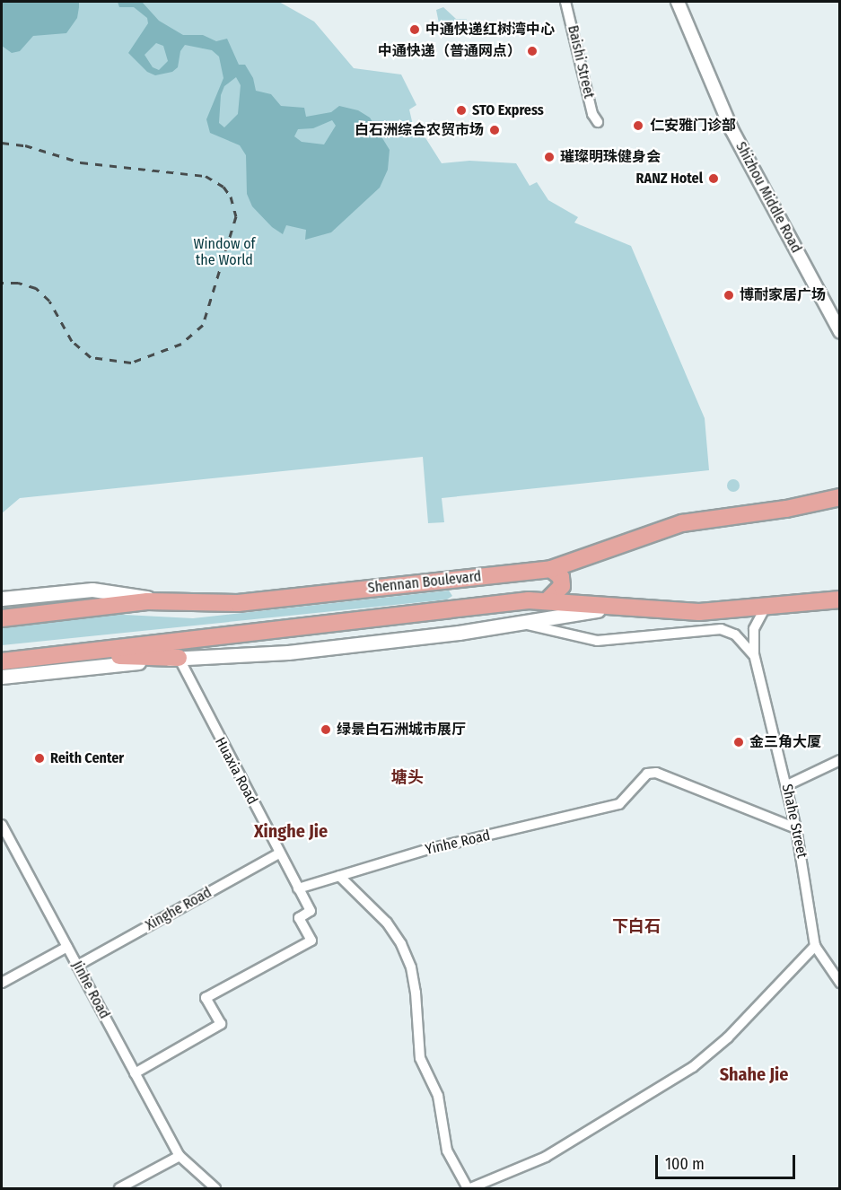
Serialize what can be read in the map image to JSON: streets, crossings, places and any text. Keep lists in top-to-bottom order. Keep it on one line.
{"streets":{"main road":["Shennan Boulevard"],"street":["Baishi Street","Shizhou Middle Road","Huaxia Road","Shahe Street","Yinhe Road","Xinghe Road","Jinhe Road"]},"crossings":[["Huaxia Road","Yinhe Road"],["Huaxia Road","Xinghe Road"],["Huaxia Road","Jinhe Road"],["Shahe Street","Yinhe Road"],["Xinghe Road","Jinhe Road"]],"districts":["塘头","Xinghe Jie","下白石","Shahe Jie"],"parks":["Window of the World"],"places":["中通快递红树湾中心","中通快递（普通网点）","STO Express","仁安雅门诊部","白石洲综合农贸市场","璀璨明珠健身会","RANZ Hotel","博耐家居广场","绿景白石洲城市展厅","金三角大厦","Reith Center"],"scale_bar":"100 m"}
